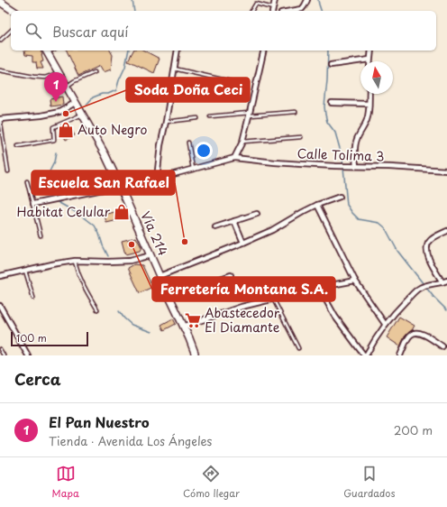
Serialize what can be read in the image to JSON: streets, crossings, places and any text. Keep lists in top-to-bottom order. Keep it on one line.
{"streets":{"main road":["Vía 214"],"street":["Calle Tolima 3"]},"places":{"other":["Soda Doña Ceci","Escuela San Rafael","Ferretería Montana S.A."],"shop":["Auto Negro","Habitat Celular"],"supermarket":["Abastecedor El Diamante"]},"scale_bar":"100 m","north":"top","page":{"search":"Buscar aquí","pins":"1","scale":"100 m","heading":"Cerca","list":[{"mark":"1","name":"El Pan Nuestro","note":"Tienda · Avenida Los Ángeles","value":"200 m"}],"nav":["Mapa","Cómo llegar","Guardados"]}}
